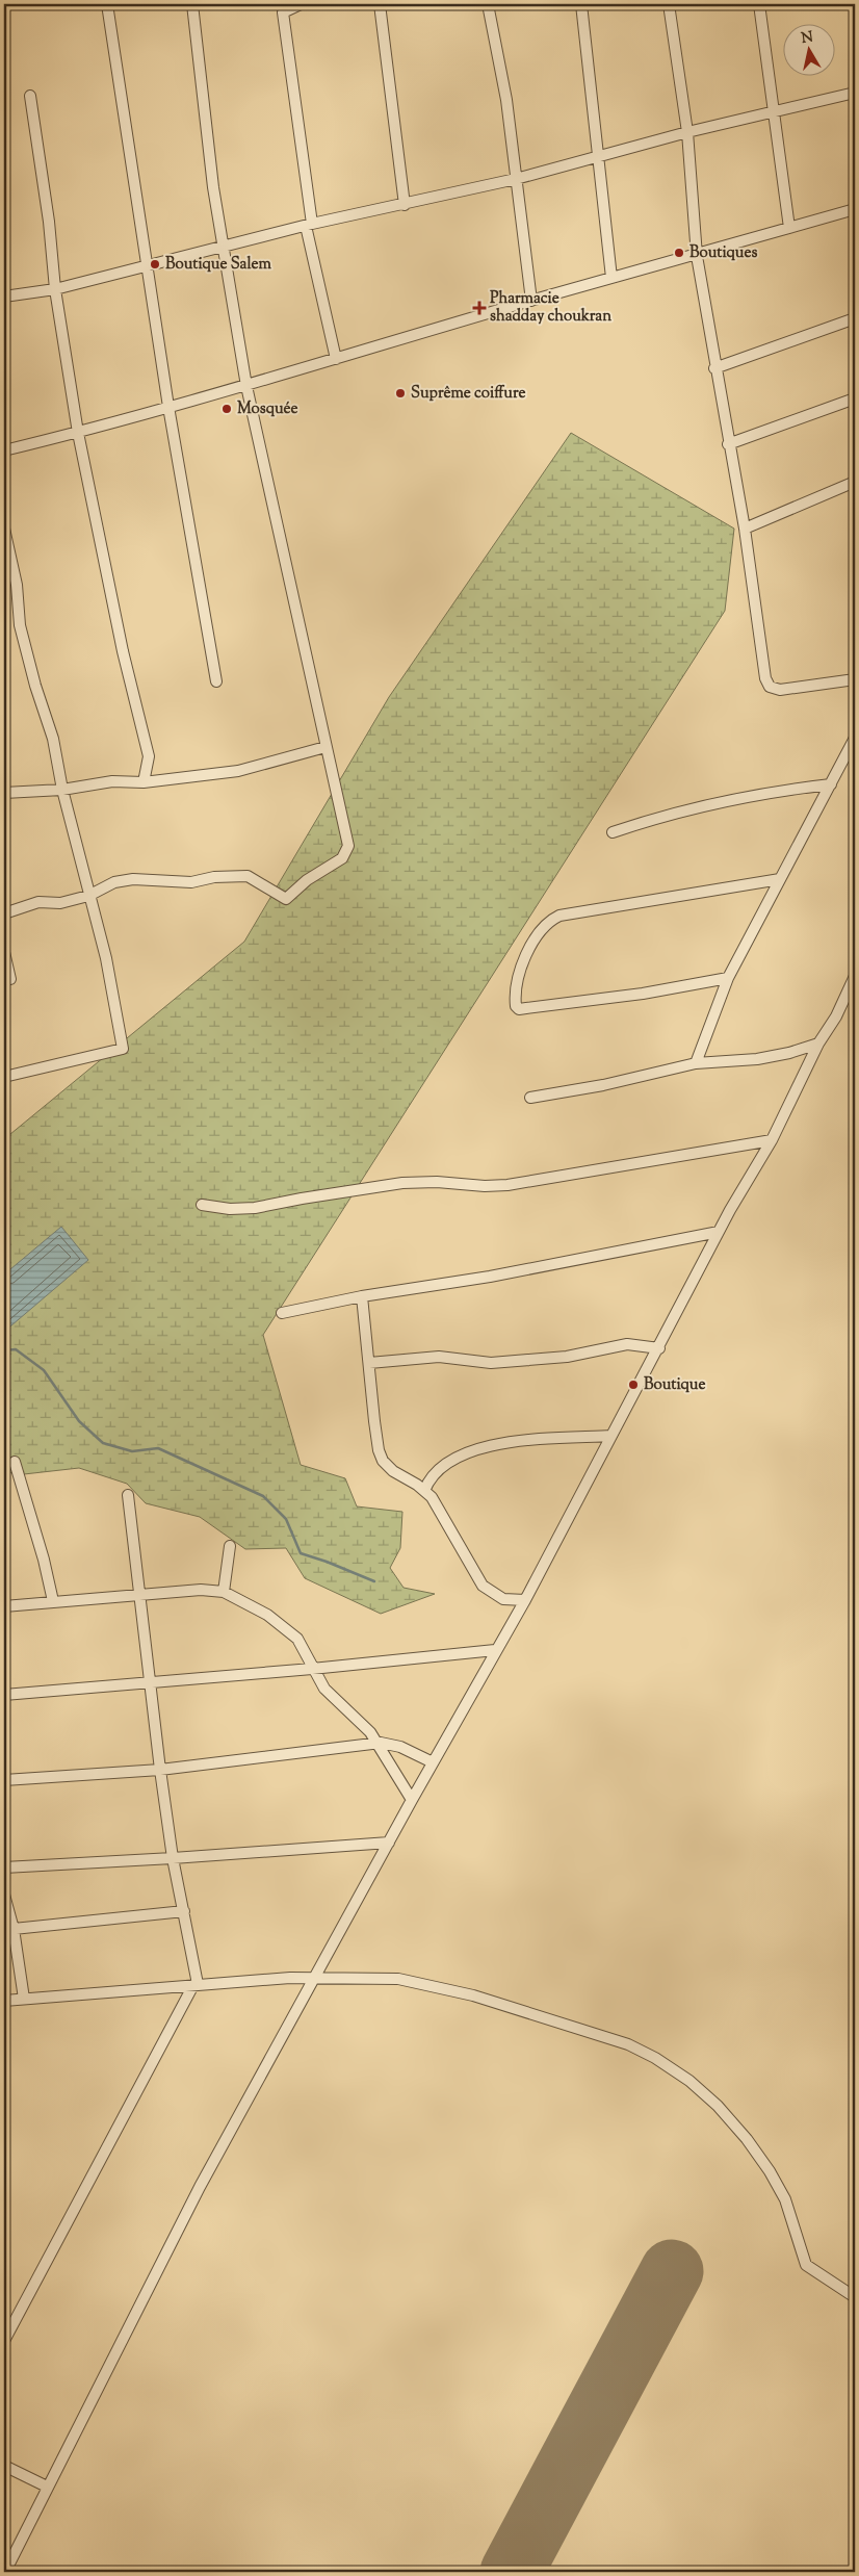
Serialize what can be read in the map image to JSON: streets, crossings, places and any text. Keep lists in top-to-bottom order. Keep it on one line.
{"places":{"other":["Boutiques","Boutique Salem","Suprême coiffure","Mosquée","Boutique"],"health":["Pharmacie shadday choukran"]},"north":"top"}
